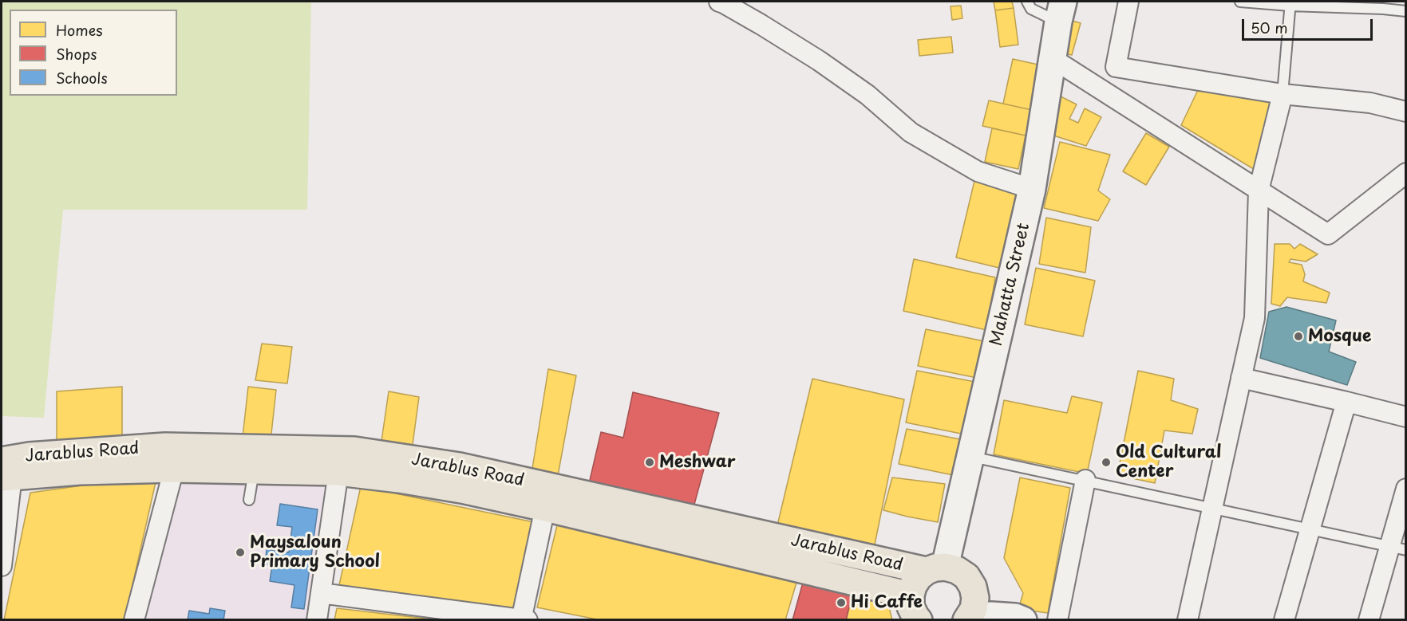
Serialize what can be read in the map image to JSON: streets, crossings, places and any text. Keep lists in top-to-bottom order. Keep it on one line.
{"streets":{"main road":["Mahatta Street","Jarablus Road"]},"crossings":[["Mahatta Street","Jarablus Road"]],"places":["Mosque","Meshwar","Old Cultural Center","Maysaloun Primary School","Hi Caffe"],"legend":["Homes","Shops","Schools"],"scale_bar":"50 m"}
